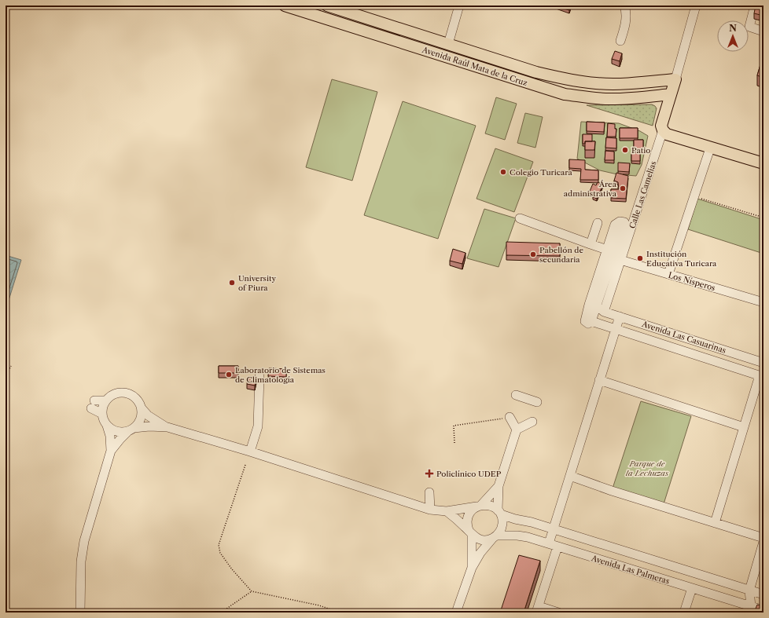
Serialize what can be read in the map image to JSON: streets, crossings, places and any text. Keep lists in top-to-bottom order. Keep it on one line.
{"streets":{"main road":["Avenida Raúl Mata de la Cruz","Calle Las Camelias"],"street":["Los Nísperos","Avenida Las Casuarinas","Avenida Las Palmeras"]},"crossings":[["Avenida Raúl Mata de la Cruz","Calle Las Camelias"],["Calle Las Camelias","Los Nísperos"],["Calle Las Camelias","Avenida Las Casuarinas"]],"parks":["Parque de la Lechuzas"],"places":{"other":["Patio","Colegio Turicara","Área administrativa","Pabellón de secundaria","Institución Educativa Turicara","University of Piura","Laboratorio de Sistemas de Climatología"],"health":["Policlínico UDEP"]},"north":"top"}
